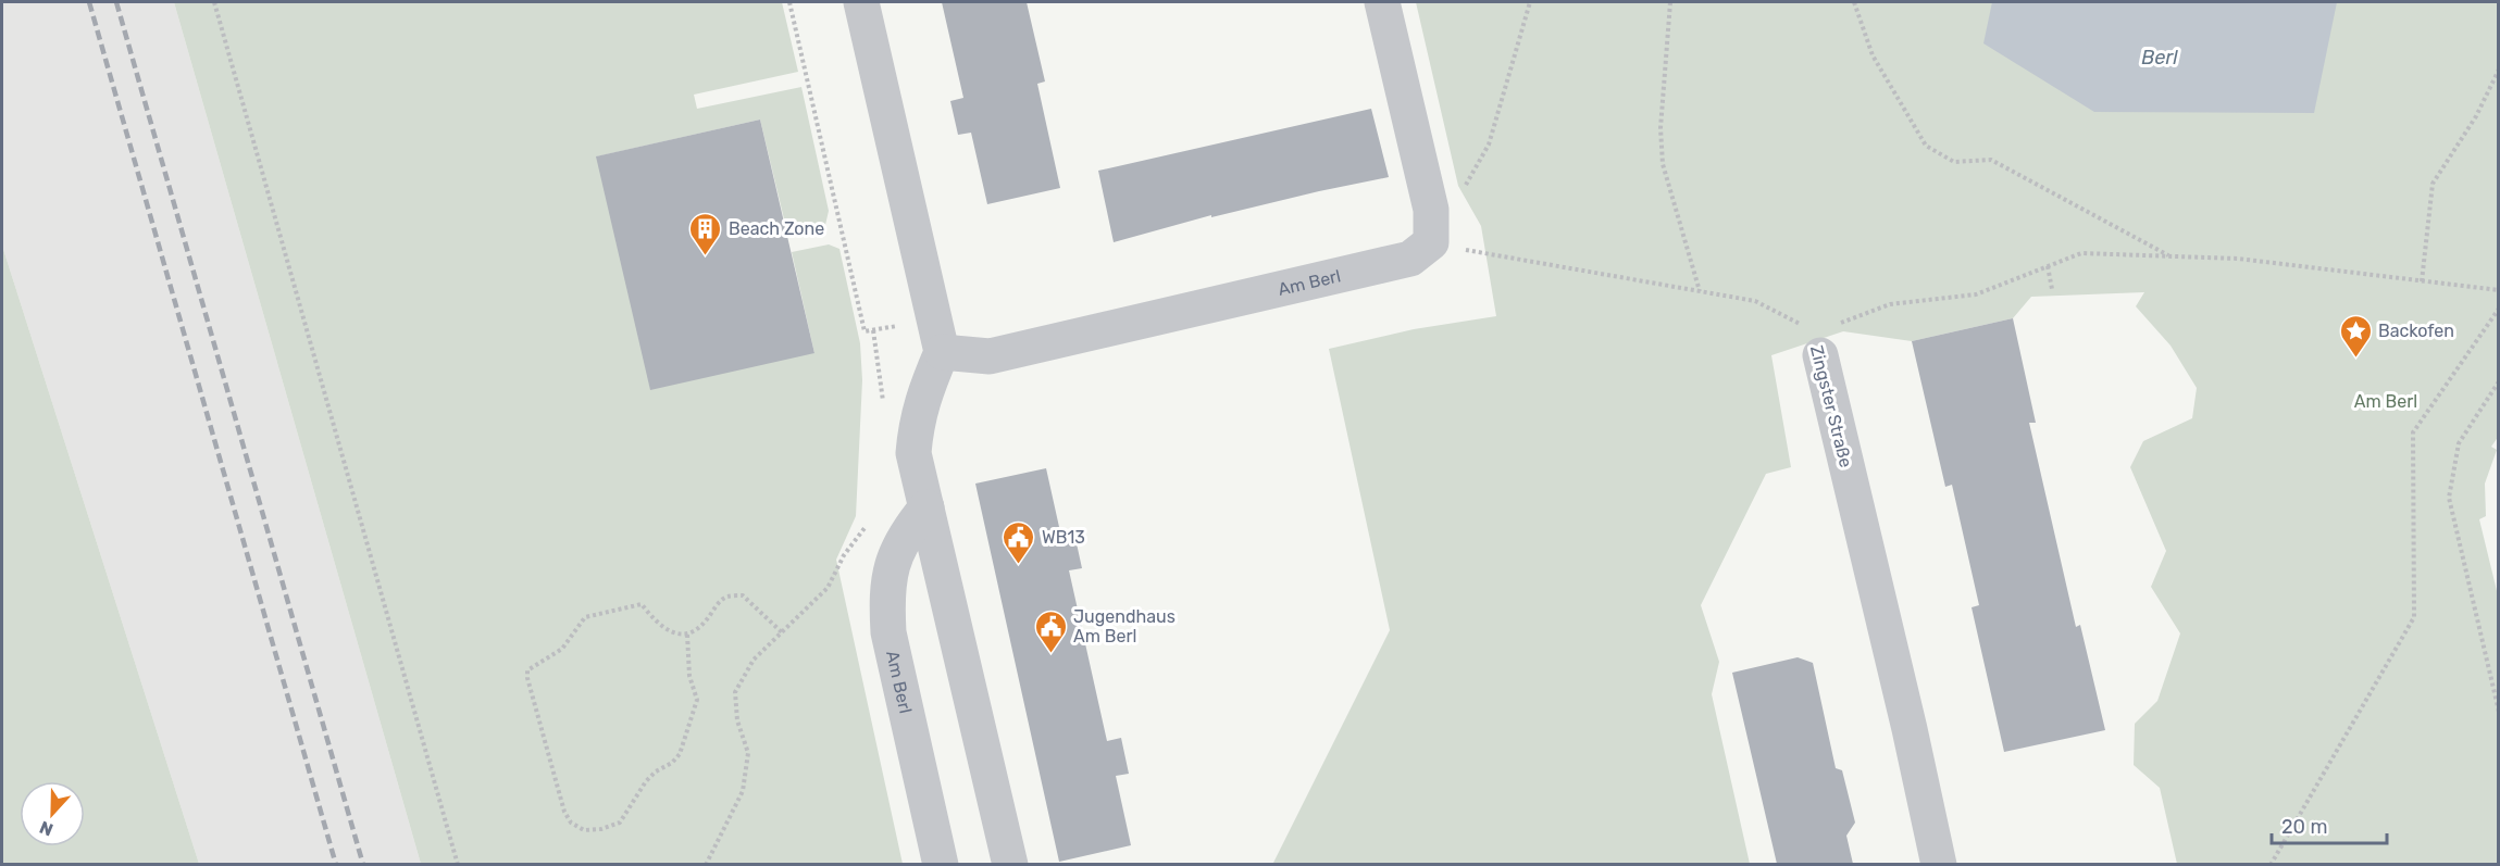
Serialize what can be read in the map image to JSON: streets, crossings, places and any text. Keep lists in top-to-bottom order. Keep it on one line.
{"streets":{"street":["Am Berl","Zingster Straße"]},"crossings":[["Am Berl","Zingster Straße"]],"water":["Berl"],"parks":["Am Berl"],"places":{"building":["Beach Zone"],"place":["Backofen"],"public building":["WB13","Jugendhaus Am Berl"]},"scale_bar":"20 m","north":"bottom"}
